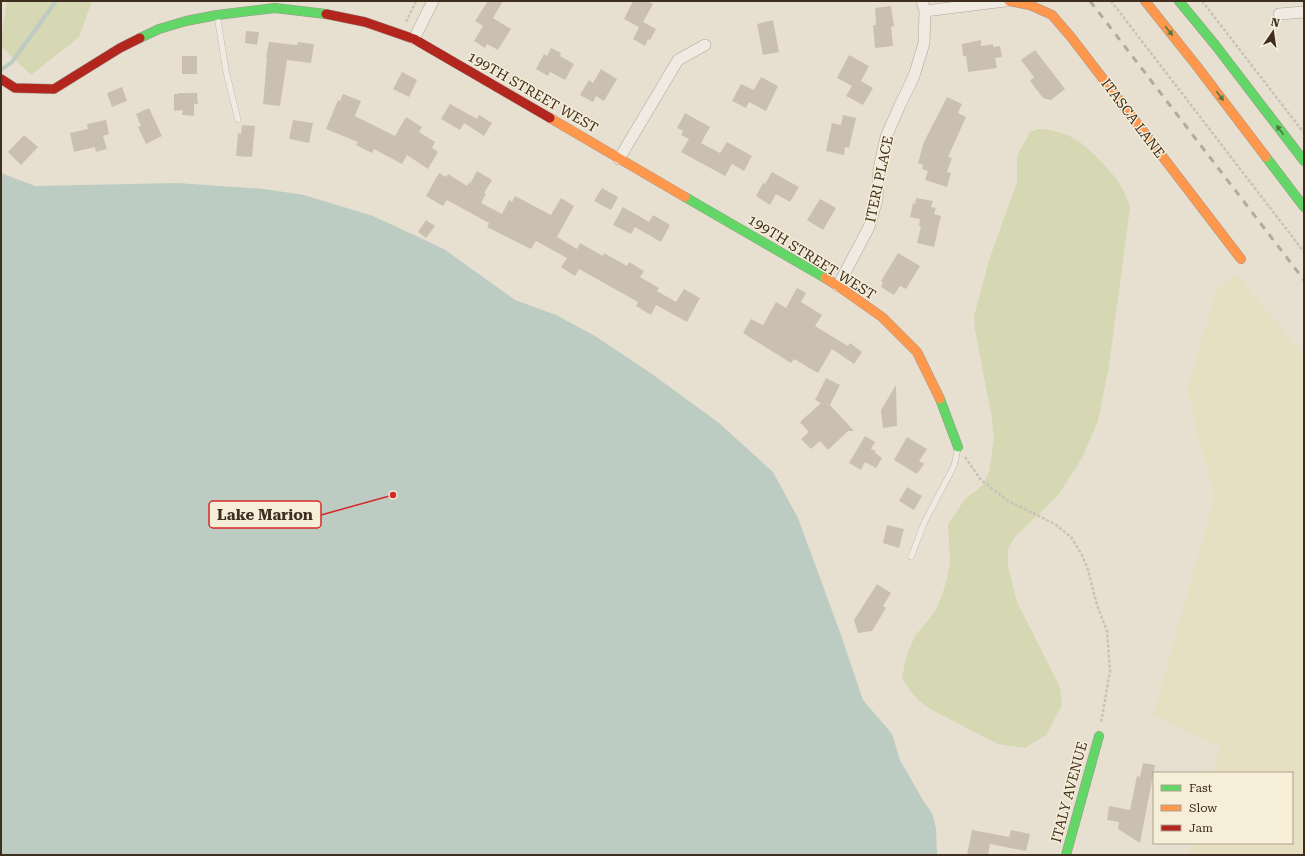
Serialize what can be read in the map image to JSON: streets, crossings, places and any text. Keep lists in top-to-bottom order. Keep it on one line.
{"streets":{"street":["199TH STREET WEST","ITASCA LANE","ITERI PLACE","ITALY AVENUE"]},"crossings":[["199TH STREET WEST","ITERI PLACE"]],"places":["Lake Marion"],"legend":["Fast","Slow","Jam"],"north":"top"}
